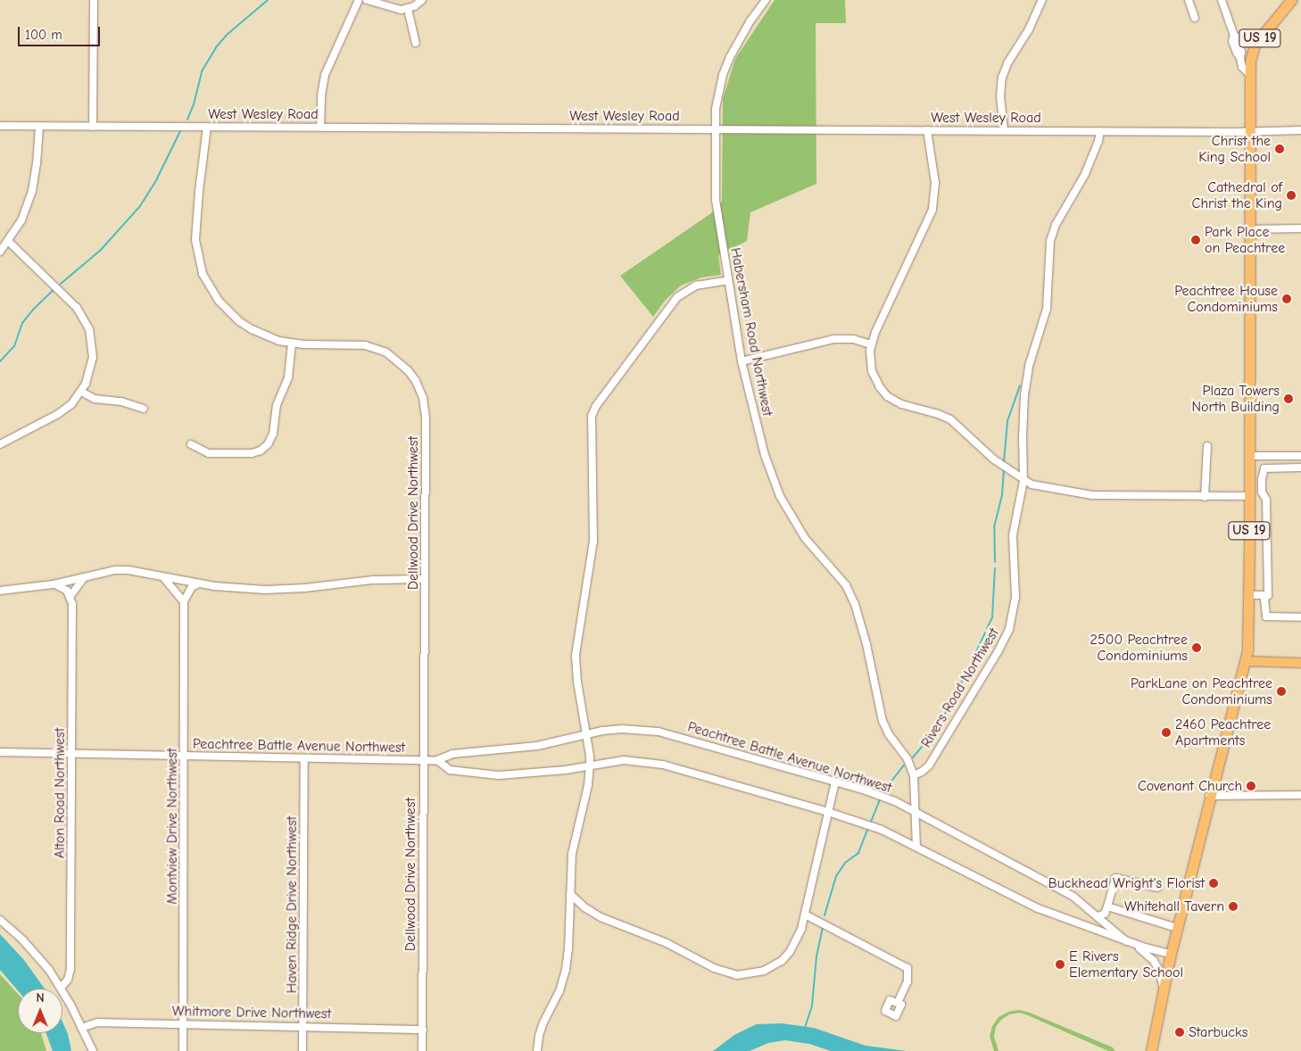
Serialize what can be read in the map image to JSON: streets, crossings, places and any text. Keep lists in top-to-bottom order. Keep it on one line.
{"streets":{"highway":["US 19"],"street":["West Wesley Road","Habersham Road Northwest","Dellwood Drive Northwest","Rivers Road Northwest","Peachtree Battle Avenue Northwest","Alton Road Northwest","Montview Drive Northwest","Haven Ridge Drive Northwest","Whitmore Drive Northwest"]},"crossings":[["US 19","West Wesley Road"],["US 19","Peachtree Battle Avenue Northwest"],["West Wesley Road","Habersham Road Northwest"],["West Wesley Road","Dellwood Drive Northwest"],["West Wesley Road","Rivers Road Northwest"],["Habersham Road Northwest","Rivers Road Northwest"],["Dellwood Drive Northwest","Peachtree Battle Avenue Northwest"],["Dellwood Drive Northwest","Whitmore Drive Northwest"],["Peachtree Battle Avenue Northwest","Alton Road Northwest"],["Peachtree Battle Avenue Northwest","Montview Drive Northwest"],["Peachtree Battle Avenue Northwest","Haven Ridge Drive Northwest"],["Montview Drive Northwest","Whitmore Drive Northwest"],["Haven Ridge Drive Northwest","Whitmore Drive Northwest"]],"places":["Christ the King School","Cathedral of Christ the King","Park Place on Peachtree","Peachtree House Condominiums","Plaza Towers North Building","2500 Peachtree Condominiums","ParkLane on Peachtree Condominiums","2460 Peachtree Apartments","Covenant Church","Buckhead Wright's Florist","Whitehall Tavern","E Rivers Elementary School","Starbucks"],"scale_bar":"100 m","north":"top"}
